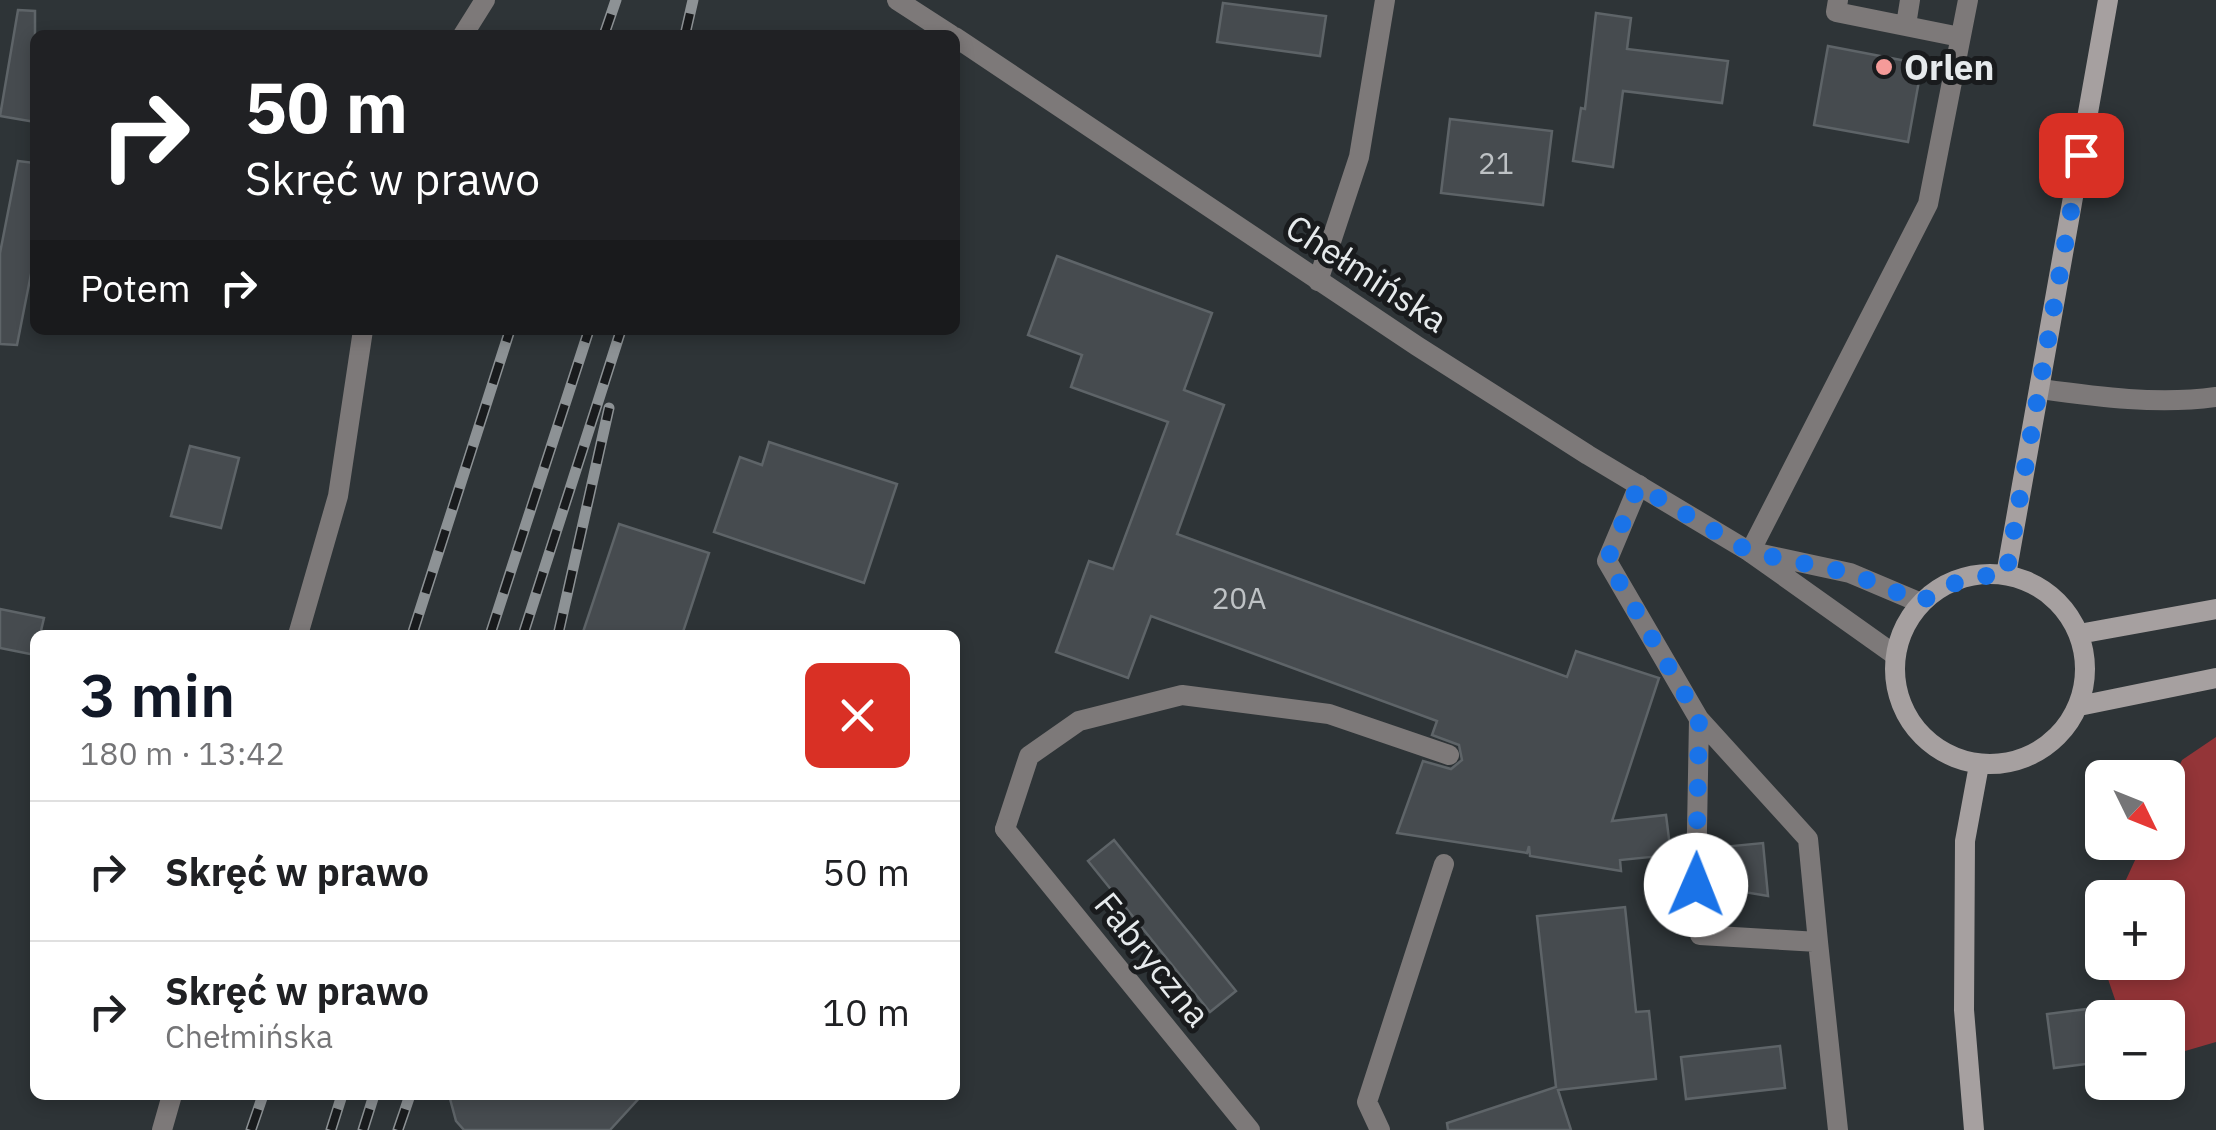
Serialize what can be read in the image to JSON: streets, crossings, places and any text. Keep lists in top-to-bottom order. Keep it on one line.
{"streets":{"street":["Chełmińska","Fabryczna"]},"places":["Orlen"],"house_numbers":["21","20A"],"north":"bottom right","page":{"turn":["50 m","Skręć w prawo"],"then":"Potem","heading":["3 min","180 m · 13:42"],"map_buttons":["+","−"],"list":[{"name":"Skręć w prawo","value":"50 m"},{"name":"Skręć w prawo","note":"Chełmińska","value":"10 m"}]}}
